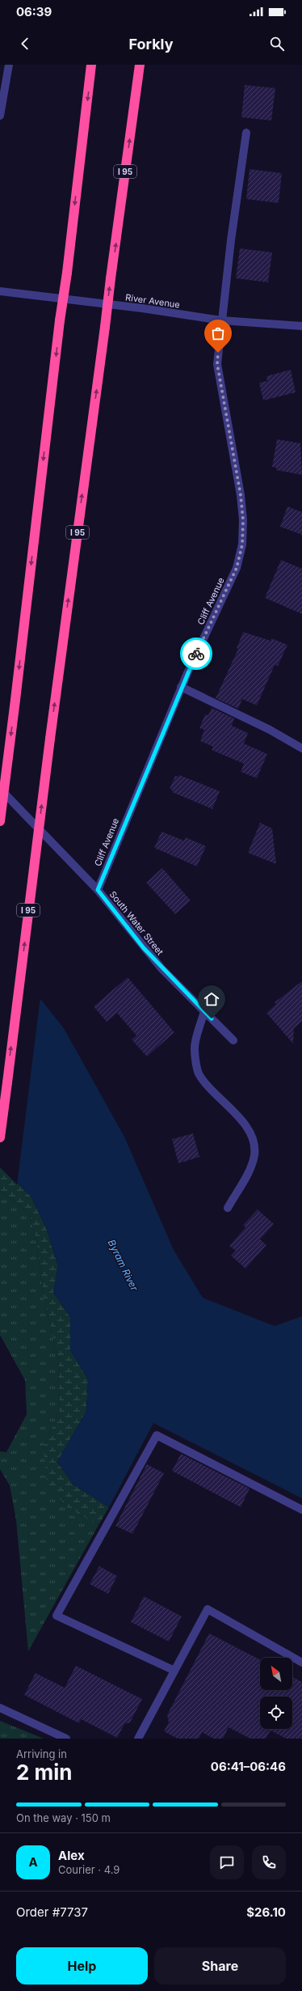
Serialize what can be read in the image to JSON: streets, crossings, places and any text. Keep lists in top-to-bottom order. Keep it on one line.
{"streets":{"highway":["I 95"],"street":["River Avenue","Cliff Avenue","South Water Street"]},"crossings":[["River Avenue","Cliff Avenue"],["Cliff Avenue","South Water Street"]],"water":["Byram River"],"north":"top left","page":{"status":"06:39","header":"Forkly","heading":["2 min","Arriving in","06:41–06:46"],"panel":["Alex","Courier · 4.9","Order #7737","$26.10"],"bar":"On the way · 150 m","round":"A","buttons":["Help","Share"]}}
